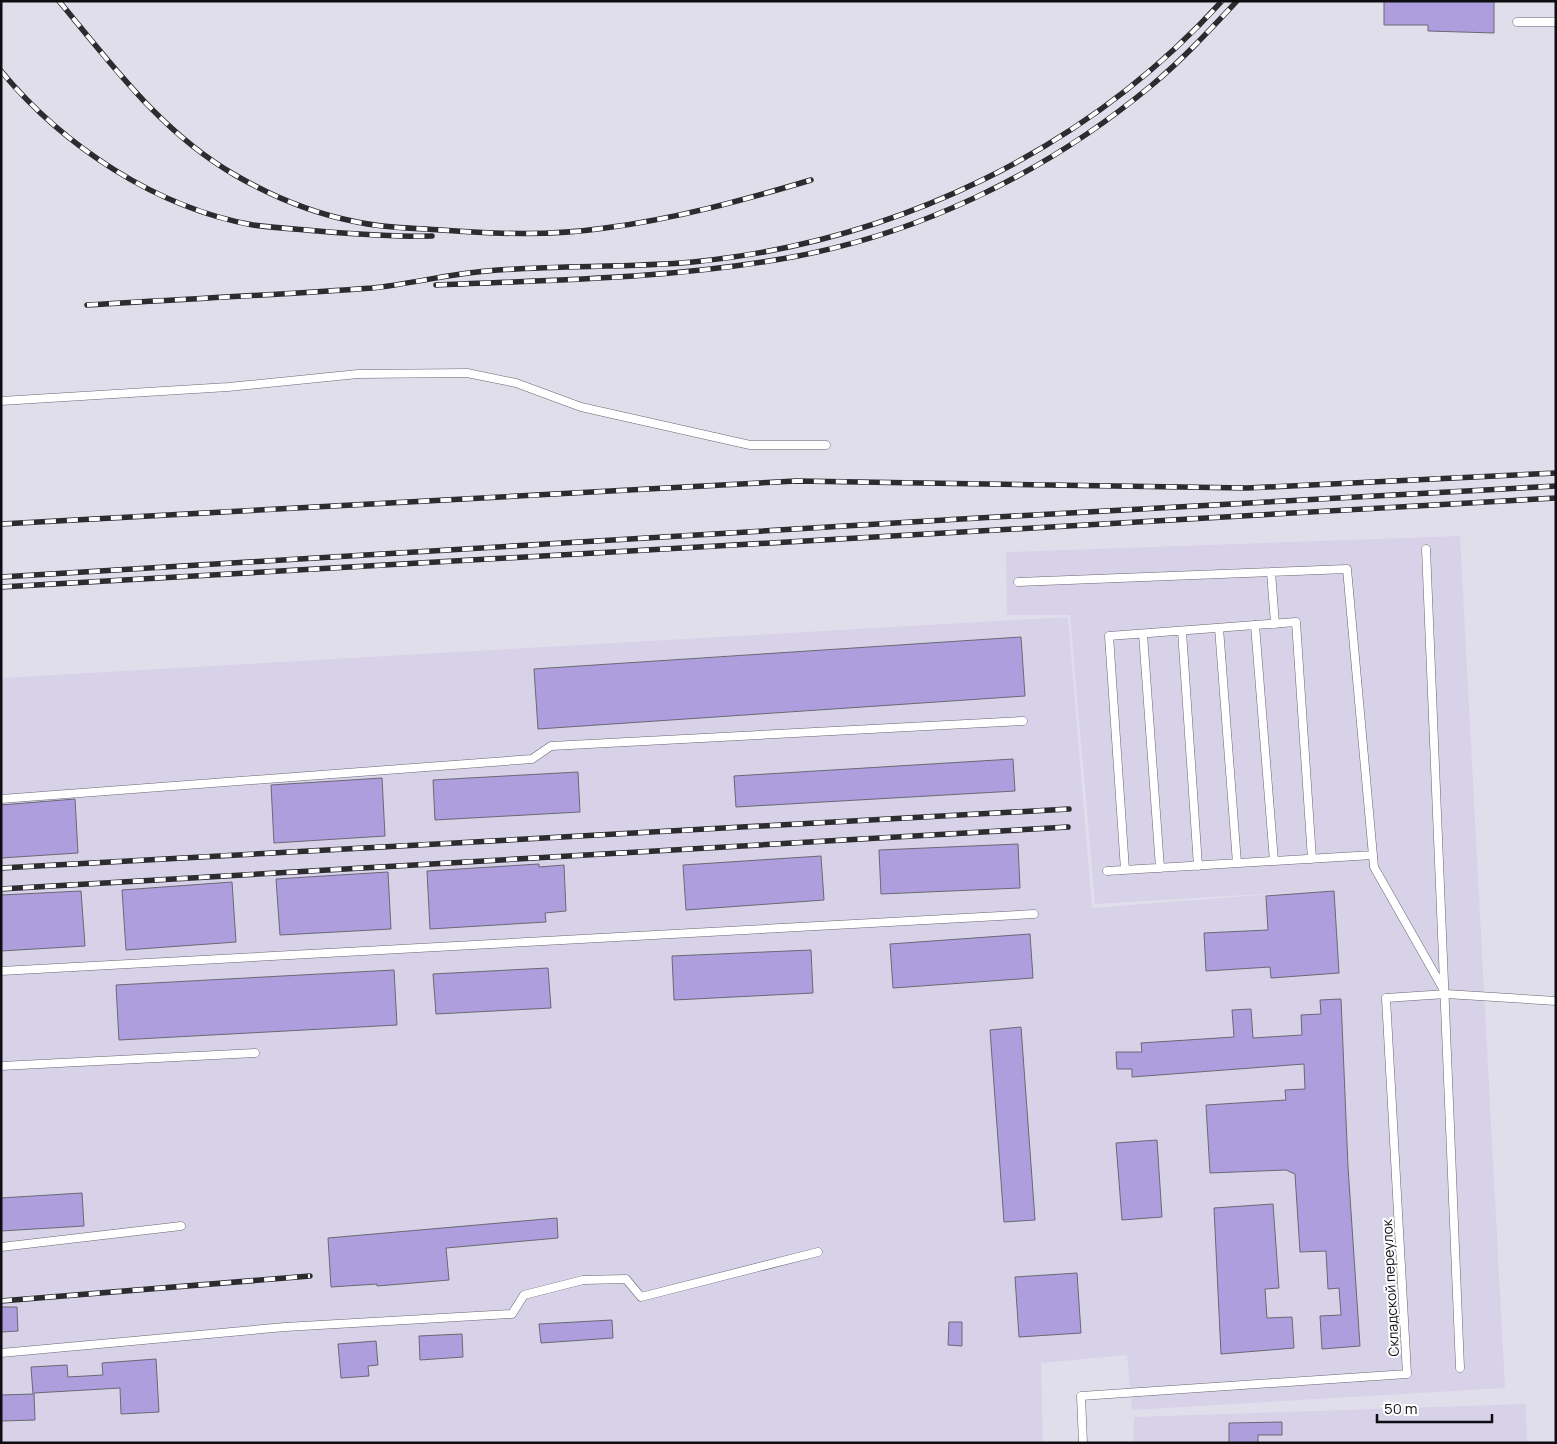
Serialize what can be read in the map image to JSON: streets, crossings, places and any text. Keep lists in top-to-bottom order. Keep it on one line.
{"streets":{"lane":["Складской переулок"]},"scale_bar":"50 m"}
